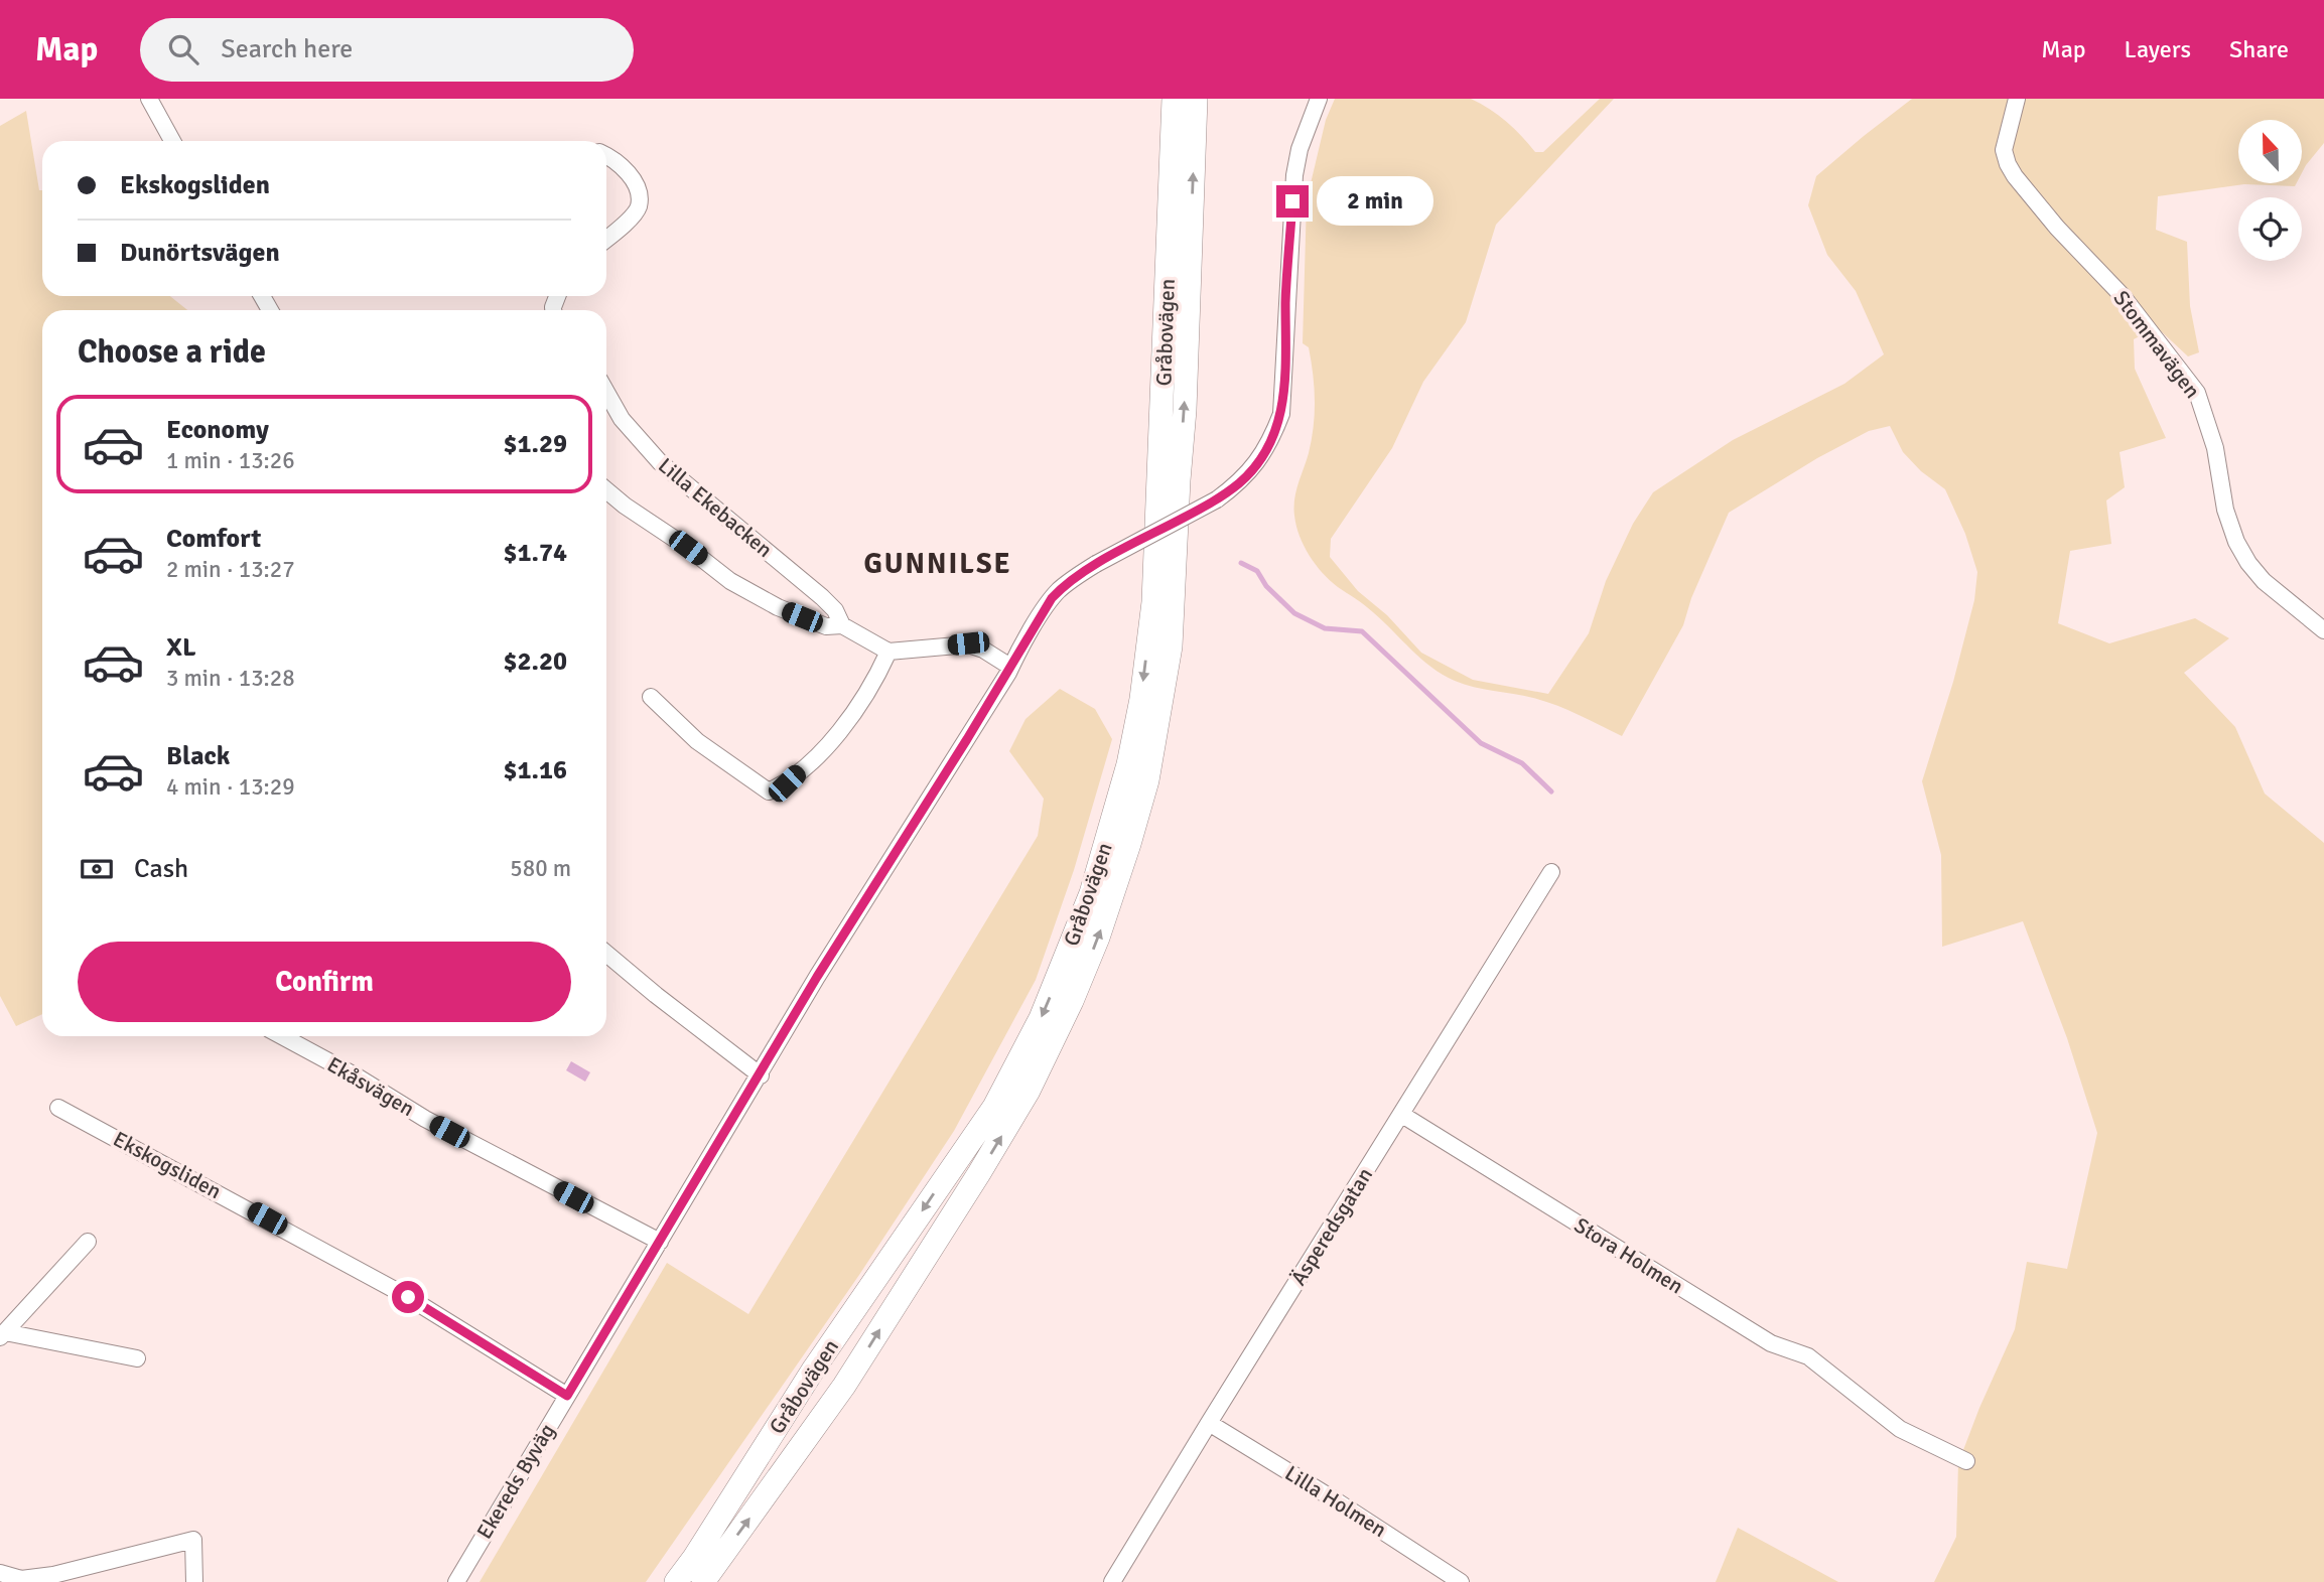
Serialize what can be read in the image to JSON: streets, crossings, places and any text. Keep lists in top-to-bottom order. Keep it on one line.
{"streets":{"main road":["Gråbovägen"],"street":["Stommavägen","Lilla Ekebacken","Ekåsvägen","Ekskogsliden","Äsperedsgatan","Stora Holmen","Ekereds Byväg","Lilla Holmen"]},"crossings":[["Ekåsvägen","Ekereds Byväg"],["Ekskogsliden","Ekereds Byväg"],["Äsperedsgatan","Stora Holmen"],["Äsperedsgatan","Lilla Holmen"]],"districts":["GUNNILSE"],"north":"top","page":{"header":"Map","search":"Search here","nav":["Map","Layers","Share"],"banner":["Ekskogsliden","Dunörtsvägen"],"bubble":"2 min","heading":"Choose a ride","list":[{"name":"Economy","note":"1 min · 13:26","value":"$1.29"},{"name":"Comfort","note":"2 min · 13:27","value":"$1.74"},{"name":"XL","note":"3 min · 13:28","value":"$2.20"},{"name":"Black","note":"4 min · 13:29","value":"$1.16"}],"pay":["Cash","580 m"],"buttons":"Confirm"}}
